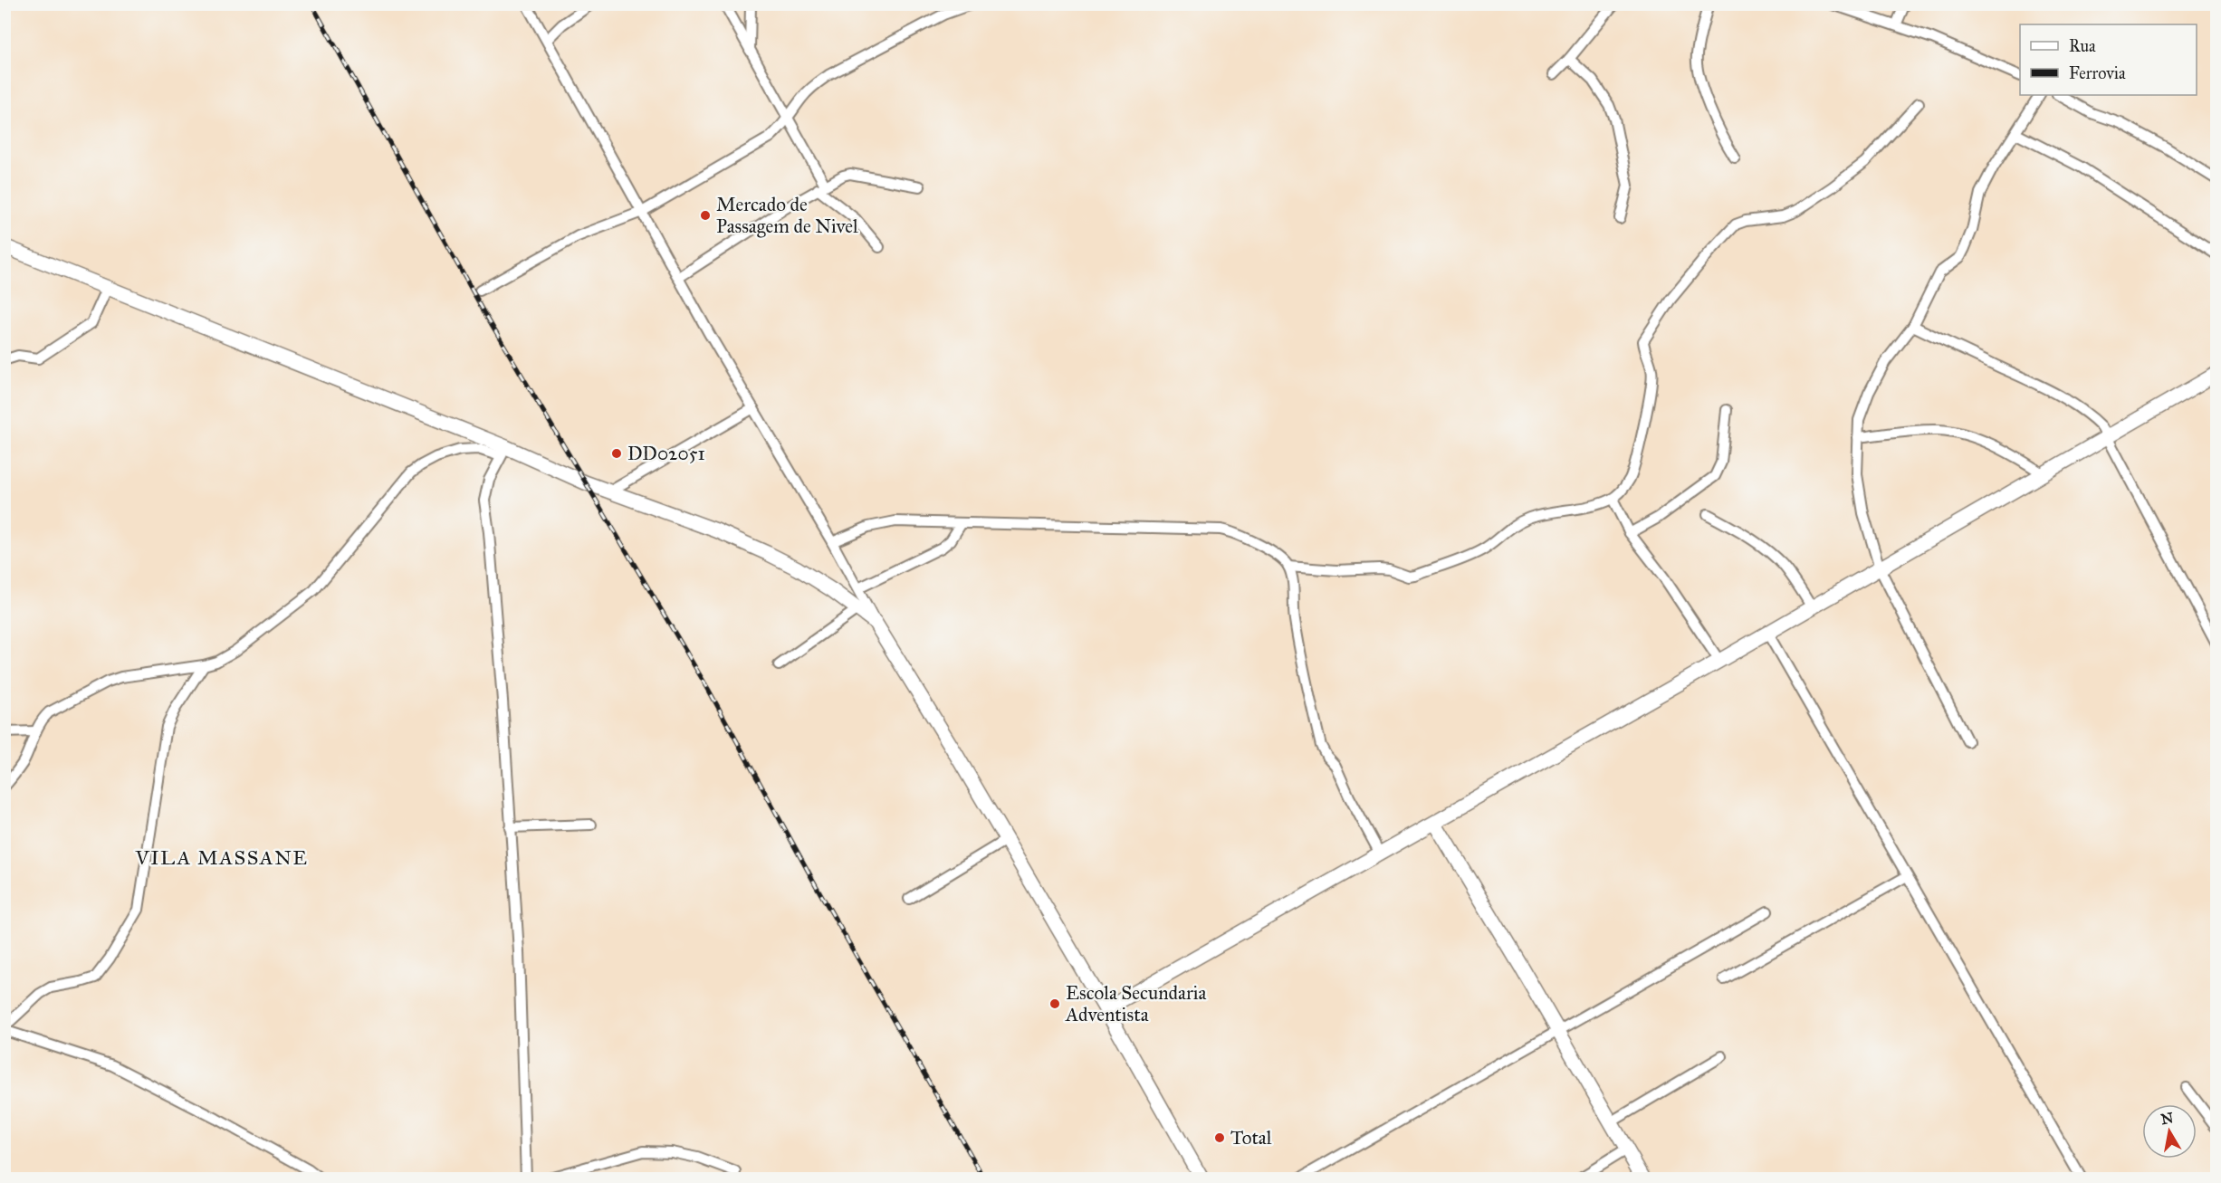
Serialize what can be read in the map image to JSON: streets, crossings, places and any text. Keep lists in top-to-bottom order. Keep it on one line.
{"districts":["VILA MASSANE"],"places":["Mercado de Passagem de Nivel","DD02051","Escola Secundaria Adventista","Total"],"legend":["Rua","Ferrovia"],"north":"top"}
